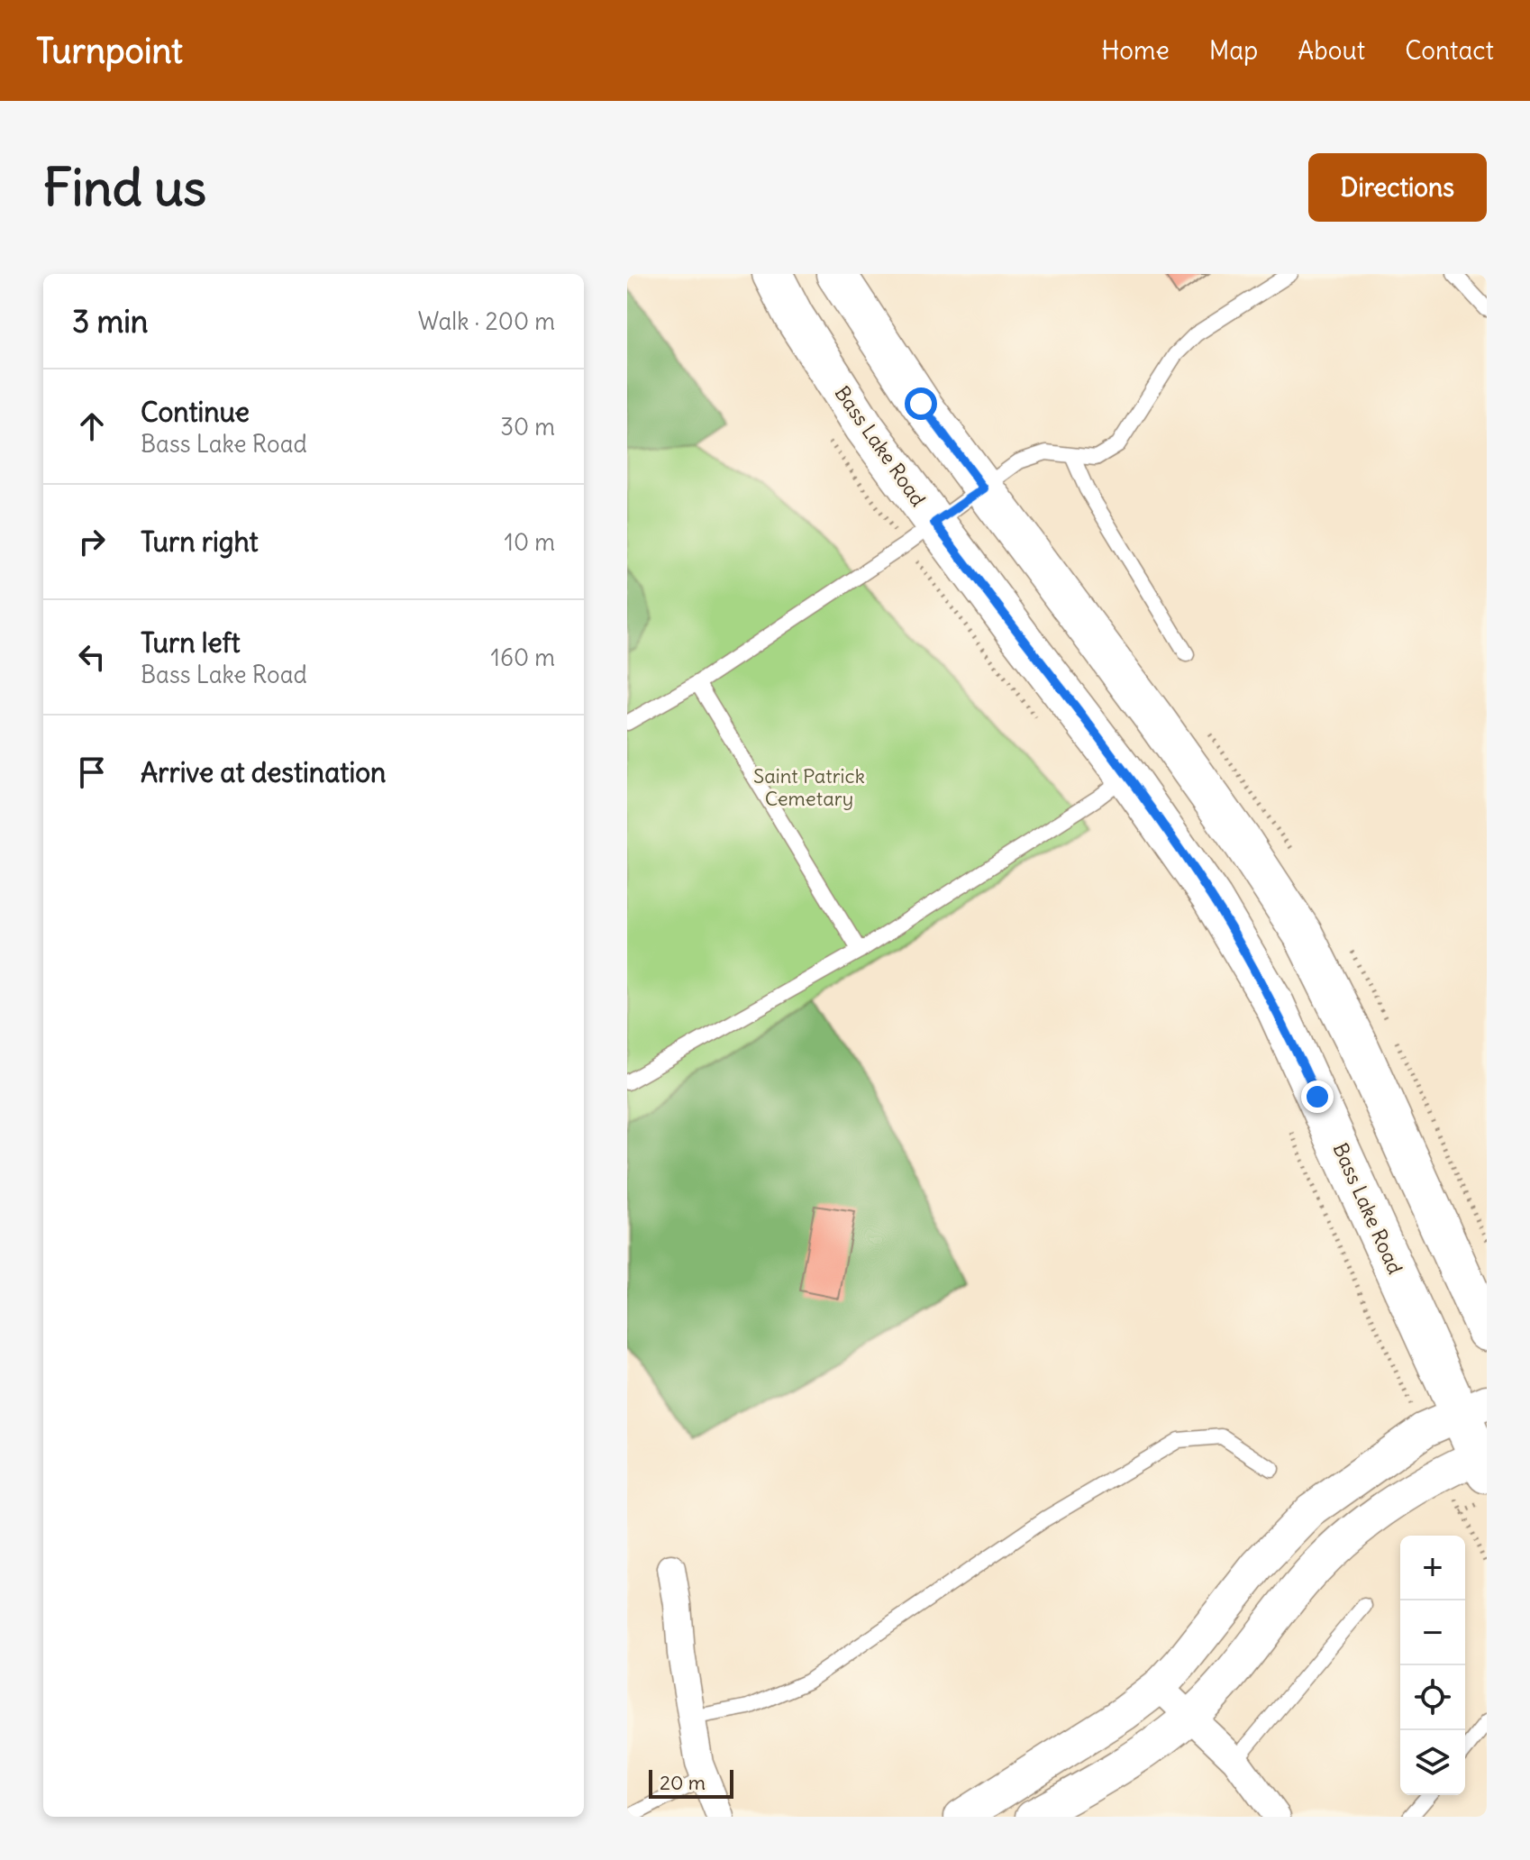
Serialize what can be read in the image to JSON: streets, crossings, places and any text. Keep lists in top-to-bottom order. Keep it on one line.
{"streets":{"main road":["Bass Lake Road"]},"parks":["Saint Patrick Cemetary"],"scale_bar":"20 m","page":{"header":"Turnpoint","nav":["Home","Map","About","Contact"],"buttons":"Directions","title":"Find us","heading":["3 min","Walk · 200 m"],"list":[["Continue","Bass Lake Road","30 m"],["Turn right","10 m"],["Turn left","Bass Lake Road","160 m"],"Arrive at destination"],"map_buttons":["+","−"],"scale":"20 m"}}
